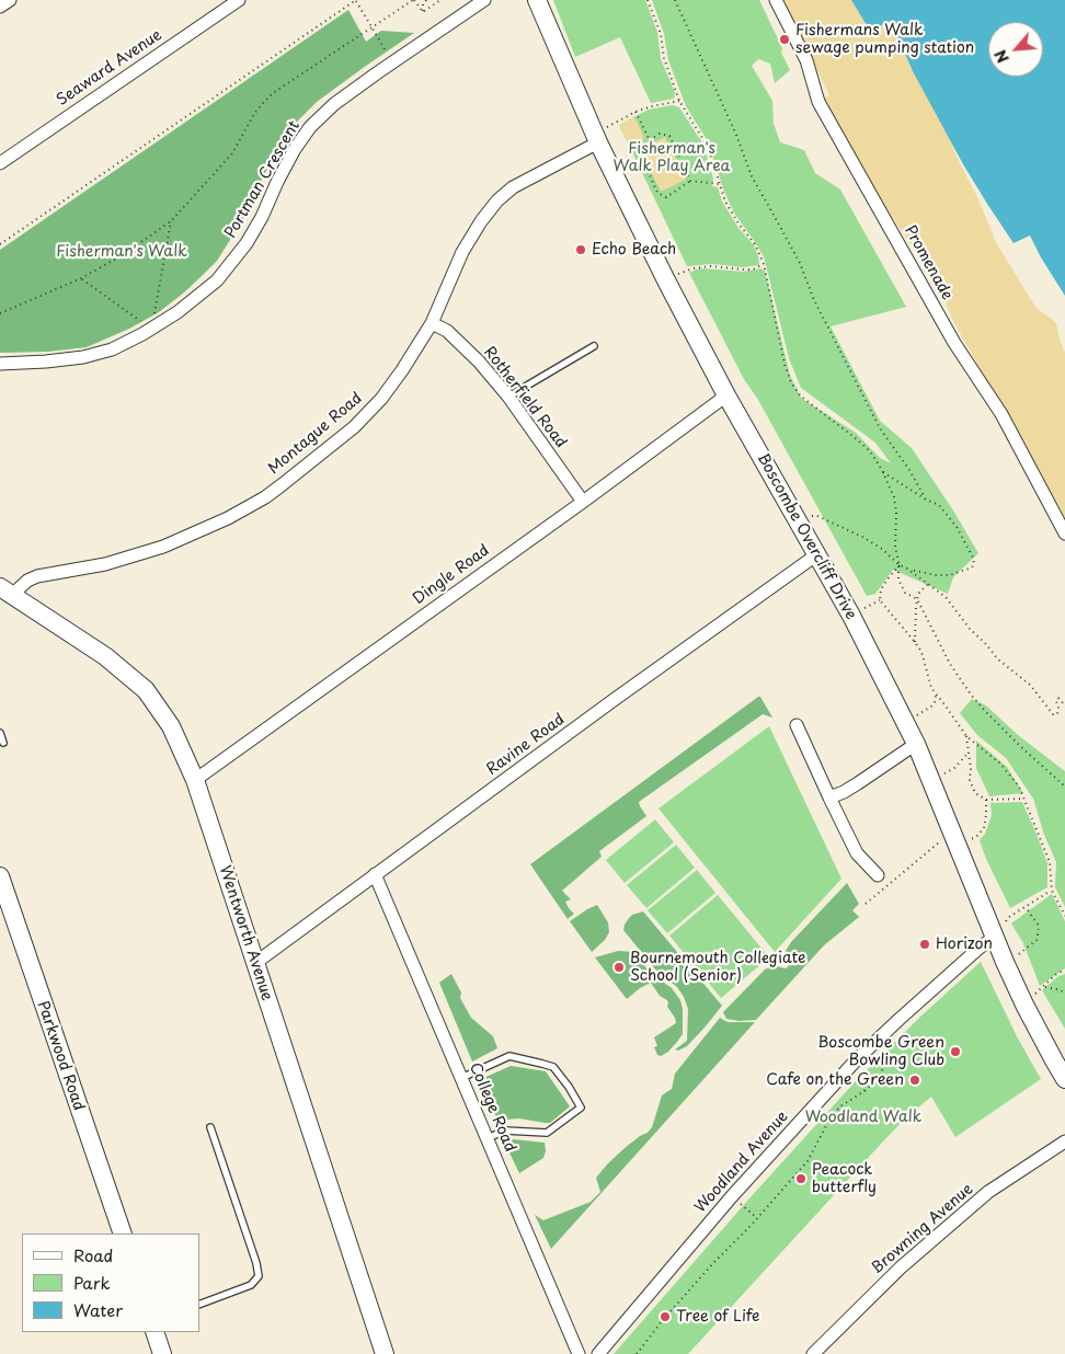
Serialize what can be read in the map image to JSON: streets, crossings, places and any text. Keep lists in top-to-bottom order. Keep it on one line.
{"streets":{"street":["Seaward Avenue","Portman Crescent","Promenade","Rotherfield Road","Montague Road","Boscombe Overcliff Drive","Dingle Road","Ravine Road","Wentworth Avenue","Parkwood Road","College Road","Woodland Avenue","Browning Avenue"]},"crossings":[["Rotherfield Road","Montague Road"],["Rotherfield Road","Dingle Road"],["Montague Road","Boscombe Overcliff Drive"],["Montague Road","Wentworth Avenue"],["Boscombe Overcliff Drive","Dingle Road"],["Boscombe Overcliff Drive","Ravine Road"],["Boscombe Overcliff Drive","Woodland Avenue"],["Dingle Road","Wentworth Avenue"],["Ravine Road","Wentworth Avenue"],["Ravine Road","College Road"]],"parks":["Fisherman's Walk Play Area","Fisherman's Walk","Woodland Walk"],"places":["Fishermans Walk sewage pumping station","Echo Beach","Horizon","Bournemouth Collegiate School (Senior)","Boscombe Green Bowling Club","Cafe on the Green","Peacock butterfly","Tree of Life"],"legend":["Road","Park","Water"],"north":"bottom left"}
